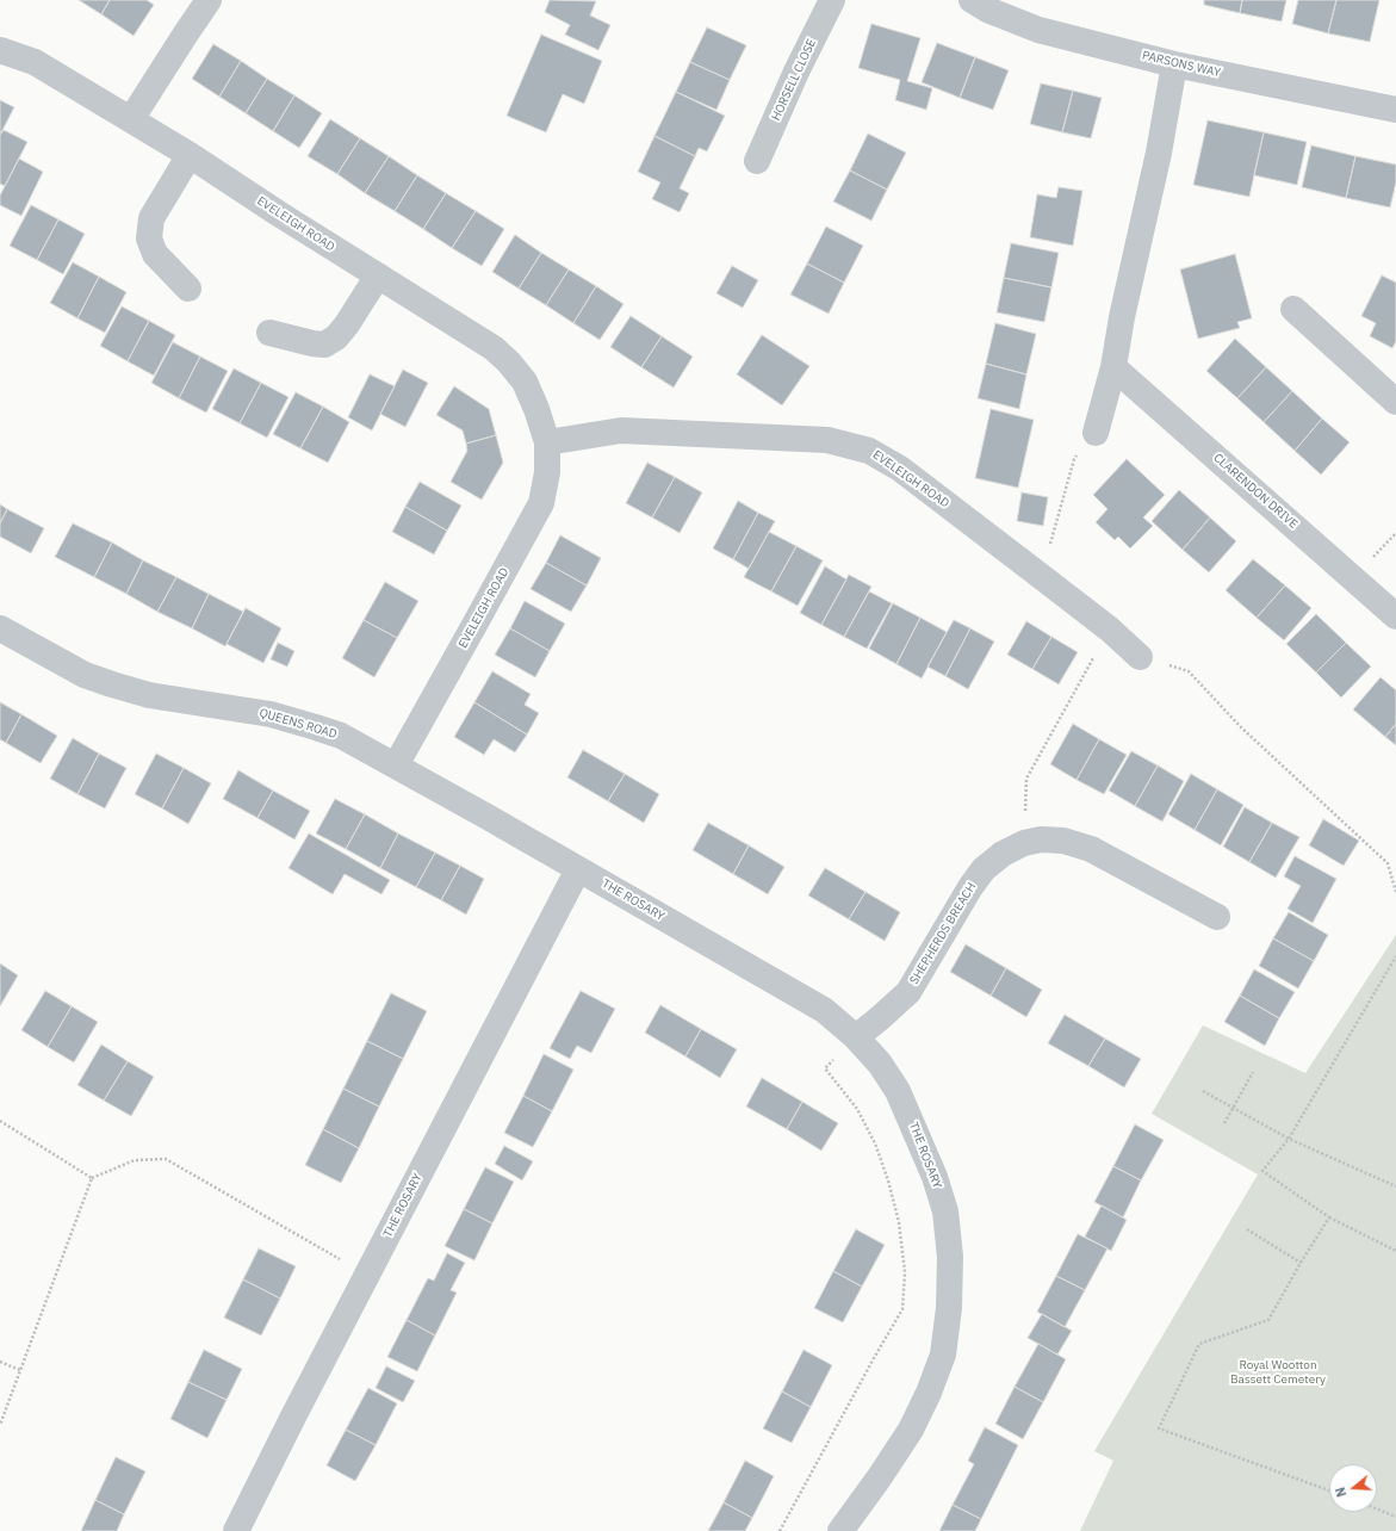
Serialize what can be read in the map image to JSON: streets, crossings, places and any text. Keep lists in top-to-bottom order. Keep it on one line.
{"streets":{"street":["PARSONS WAY","HORSELL CLOSE","EVELEIGH ROAD","CLARENDON DRIVE","QUEENS ROAD","THE ROSARY","SHEPHERDS BREACH"]},"crossings":[["EVELEIGH ROAD","QUEENS ROAD"],["QUEENS ROAD","THE ROSARY"],["THE ROSARY","SHEPHERDS BREACH"]],"parks":["Royal Wootton Bassett Cemetery"],"north":"left"}
